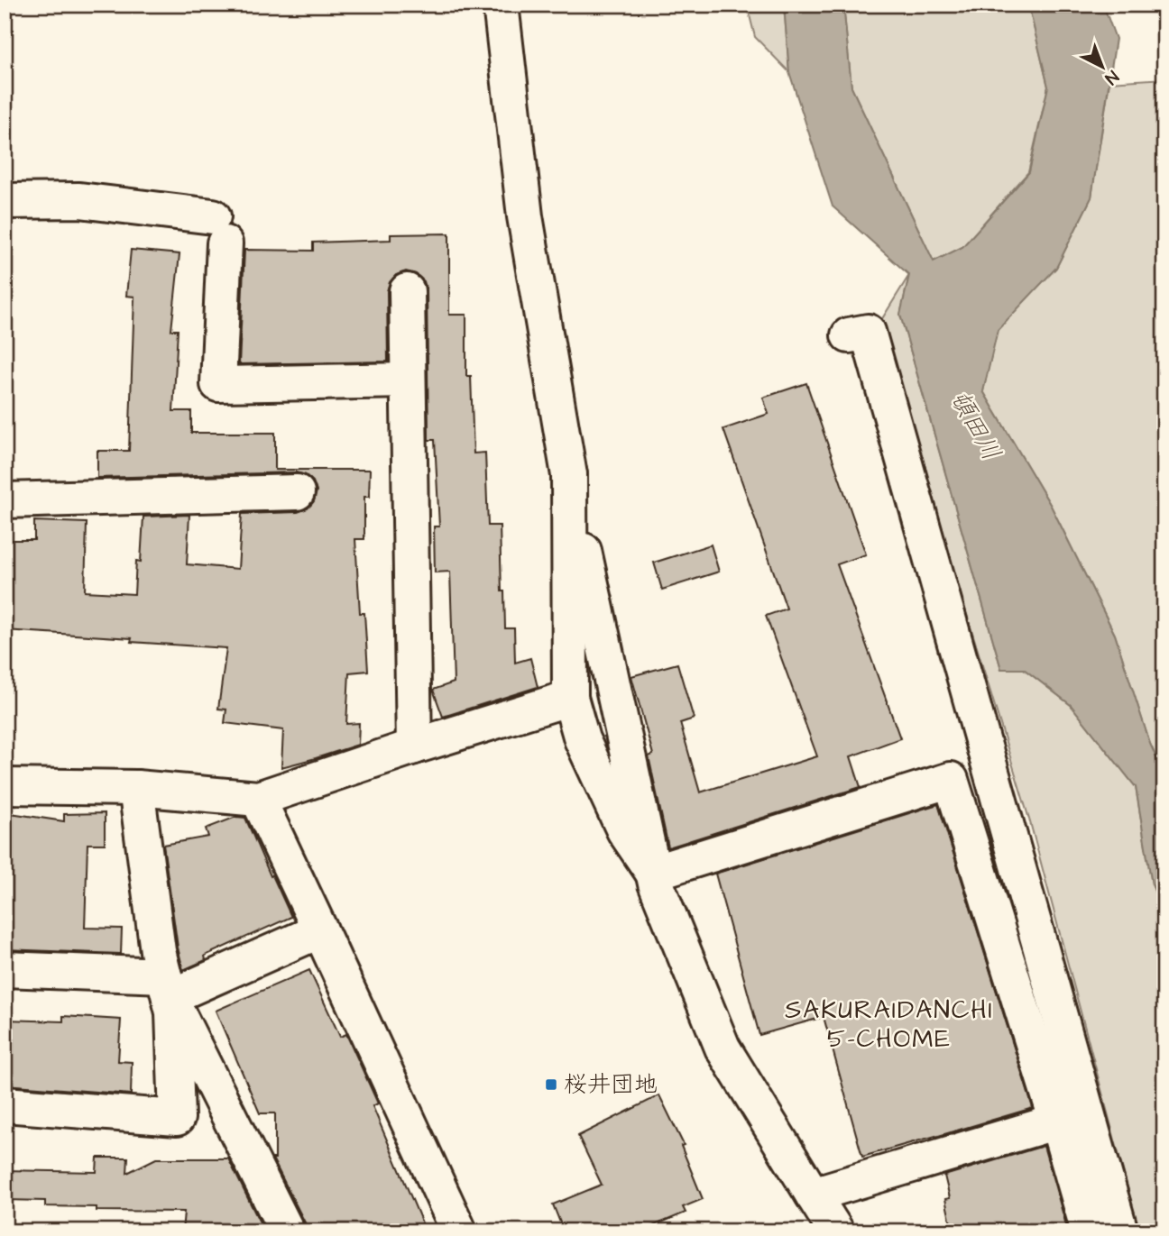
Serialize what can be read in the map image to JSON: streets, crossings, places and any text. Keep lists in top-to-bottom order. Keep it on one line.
{"districts":["SAKURAIDANCHI 5-CHOME"],"water":["頓田川"],"places":{"transit":["桜井団地"]},"north":"bottom right"}
